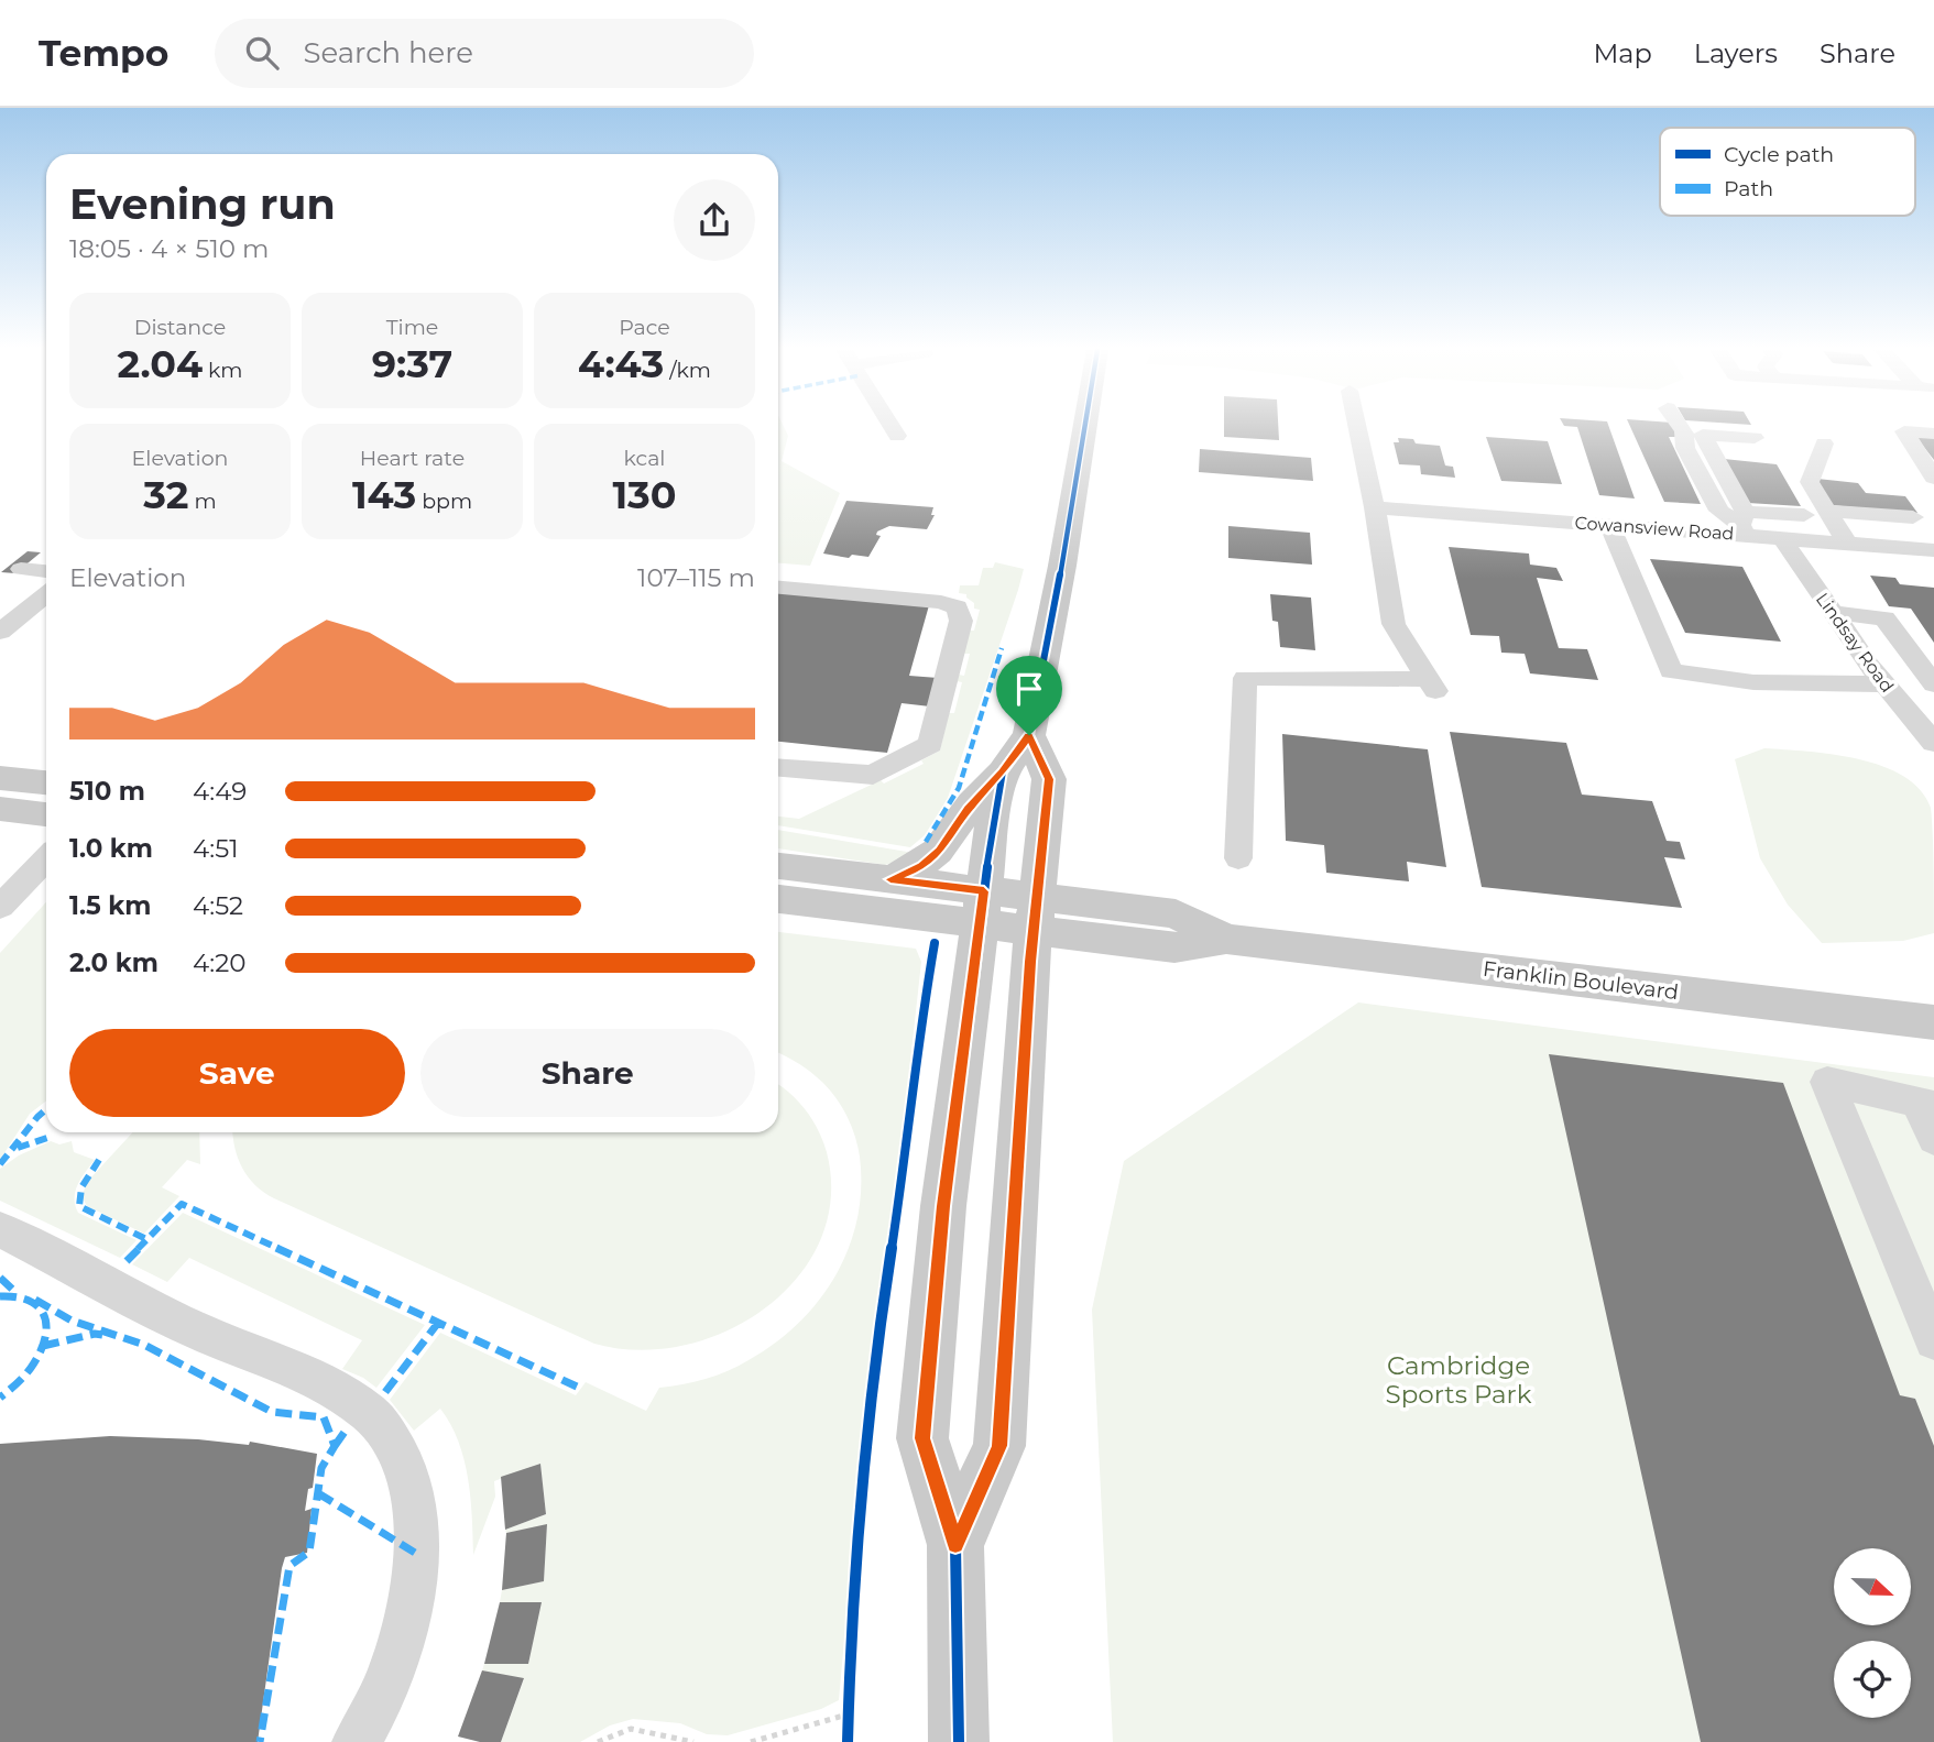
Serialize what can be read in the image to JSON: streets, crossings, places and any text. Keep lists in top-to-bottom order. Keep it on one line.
{"streets":{"main road":["Franklin Boulevard"],"street":["Cowansview Road","Lindsay Road"]},"crossings":[["Cowansview Road","Lindsay Road"]],"parks":["Cambridge Sports Park"],"legend":["Cycle path","Path"],"north":"right","page":{"header":"Tempo","search":"Search here","nav":["Map","Layers","Share"],"heading":["Evening run","18:05 · 4 × 510 m"],"stats":[["Distance","2.04 km"],["Time","9:37"],["Pace","4:43 /km"],["Elevation","32 m"],["Heart rate","143 bpm"],["kcal","130"]],"chart":["Elevation","107–115 m"],"list":[{"name":"510 m","note":"4:49"},{"name":"1.0 km","note":"4:51"},{"name":"1.5 km","note":"4:52"},{"name":"2.0 km","note":"4:20"}],"buttons":["Save","Share"]}}
